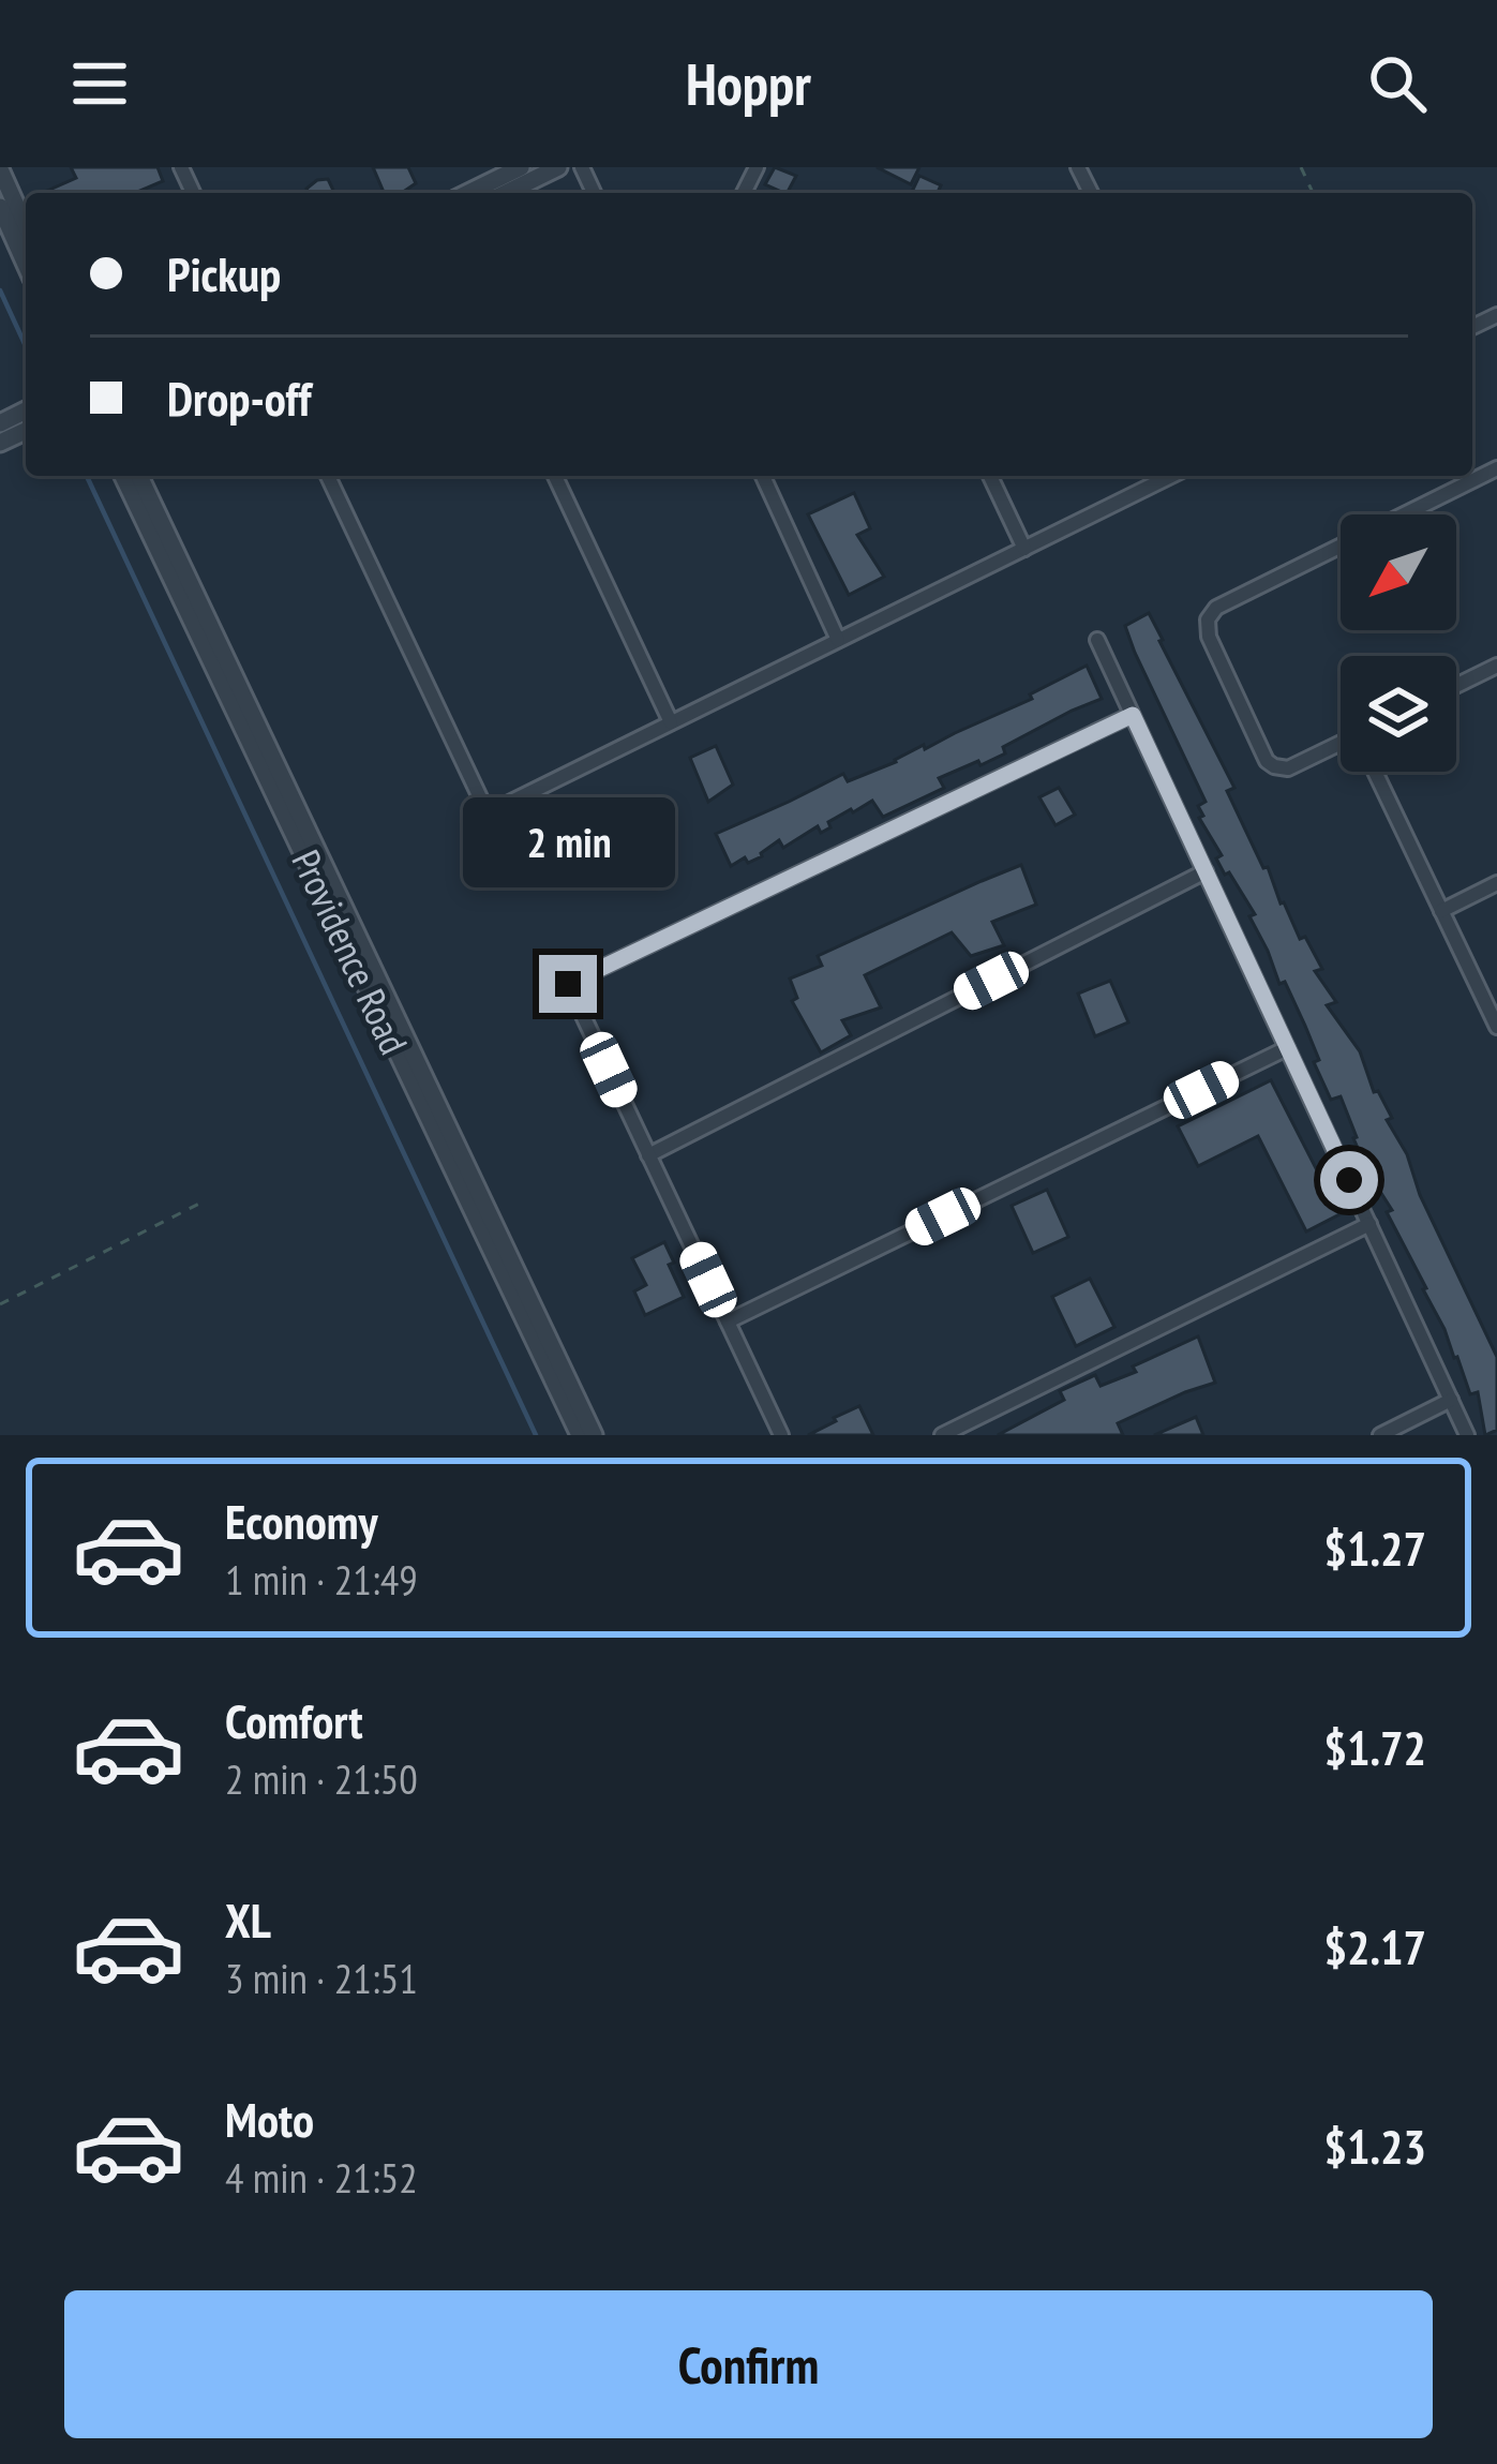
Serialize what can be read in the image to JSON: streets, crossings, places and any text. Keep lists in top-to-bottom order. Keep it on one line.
{"streets":{"street":["Providence Road"]},"north":"bottom left","page":{"header":"Hoppr","banner":["Pickup","Drop-off"],"bubble":"2 min","list":[{"name":"Economy","note":"1 min · 21:49","value":"$1.27"},{"name":"Comfort","note":"2 min · 21:50","value":"$1.72"},{"name":"XL","note":"3 min · 21:51","value":"$2.17"},{"name":"Moto","note":"4 min · 21:52","value":"$1.23"}],"buttons":"Confirm"}}
